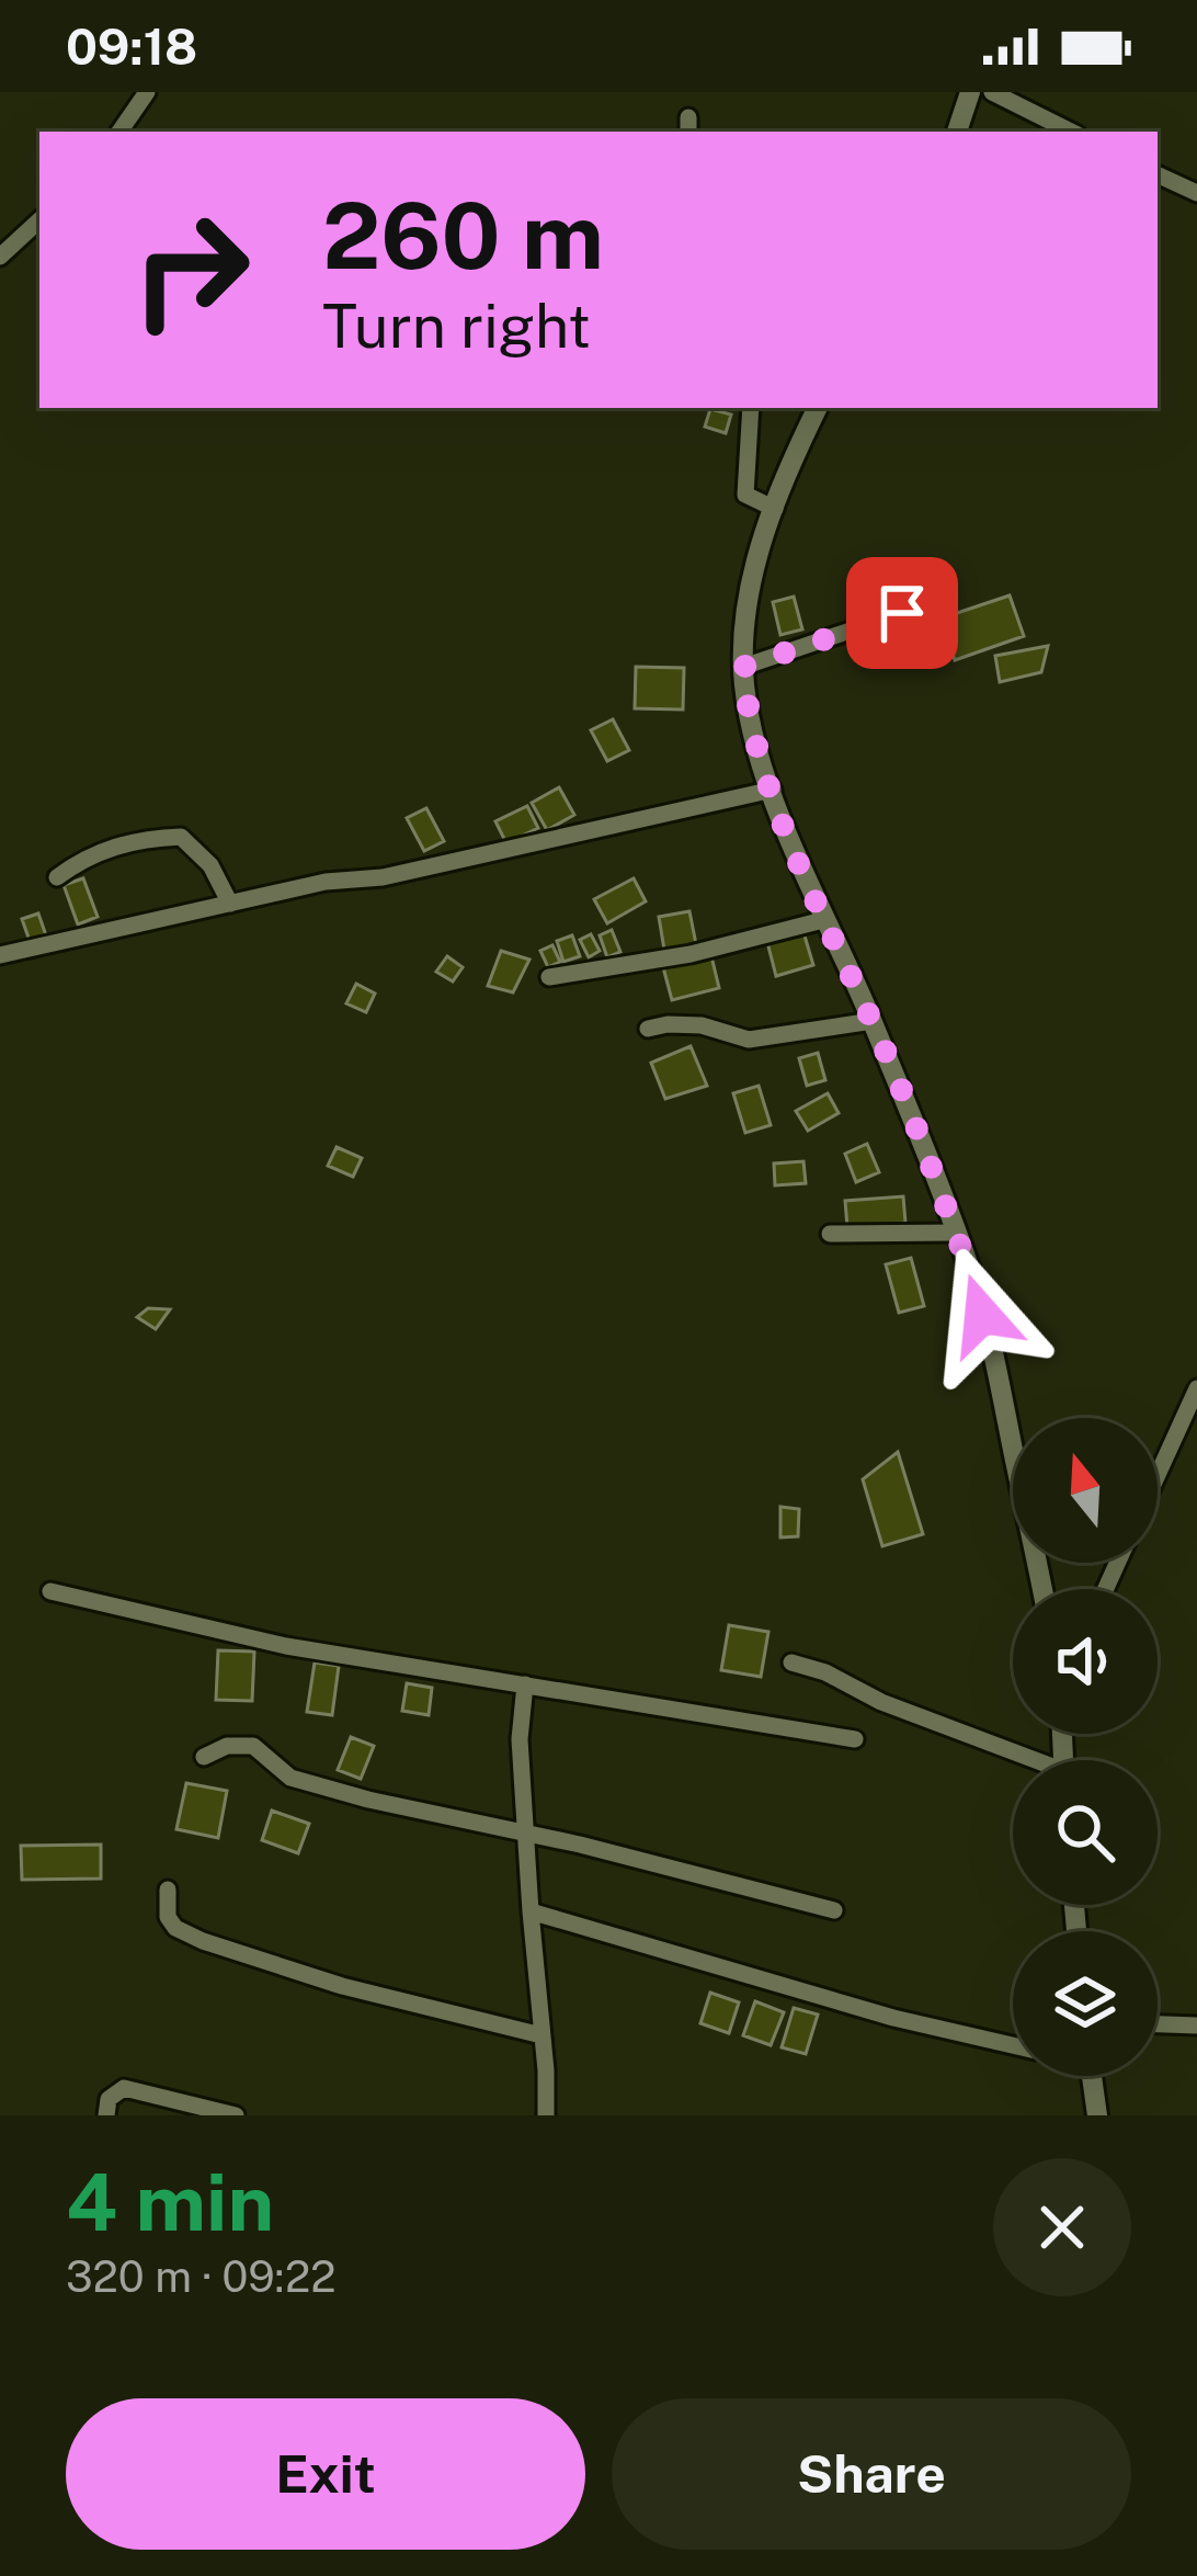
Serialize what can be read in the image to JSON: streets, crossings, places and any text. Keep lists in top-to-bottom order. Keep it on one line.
{"north":"top","page":{"status":"09:18","turn":["260 m","Turn right"],"heading":["4 min","320 m · 09:22"],"buttons":["Exit","Share"]}}
